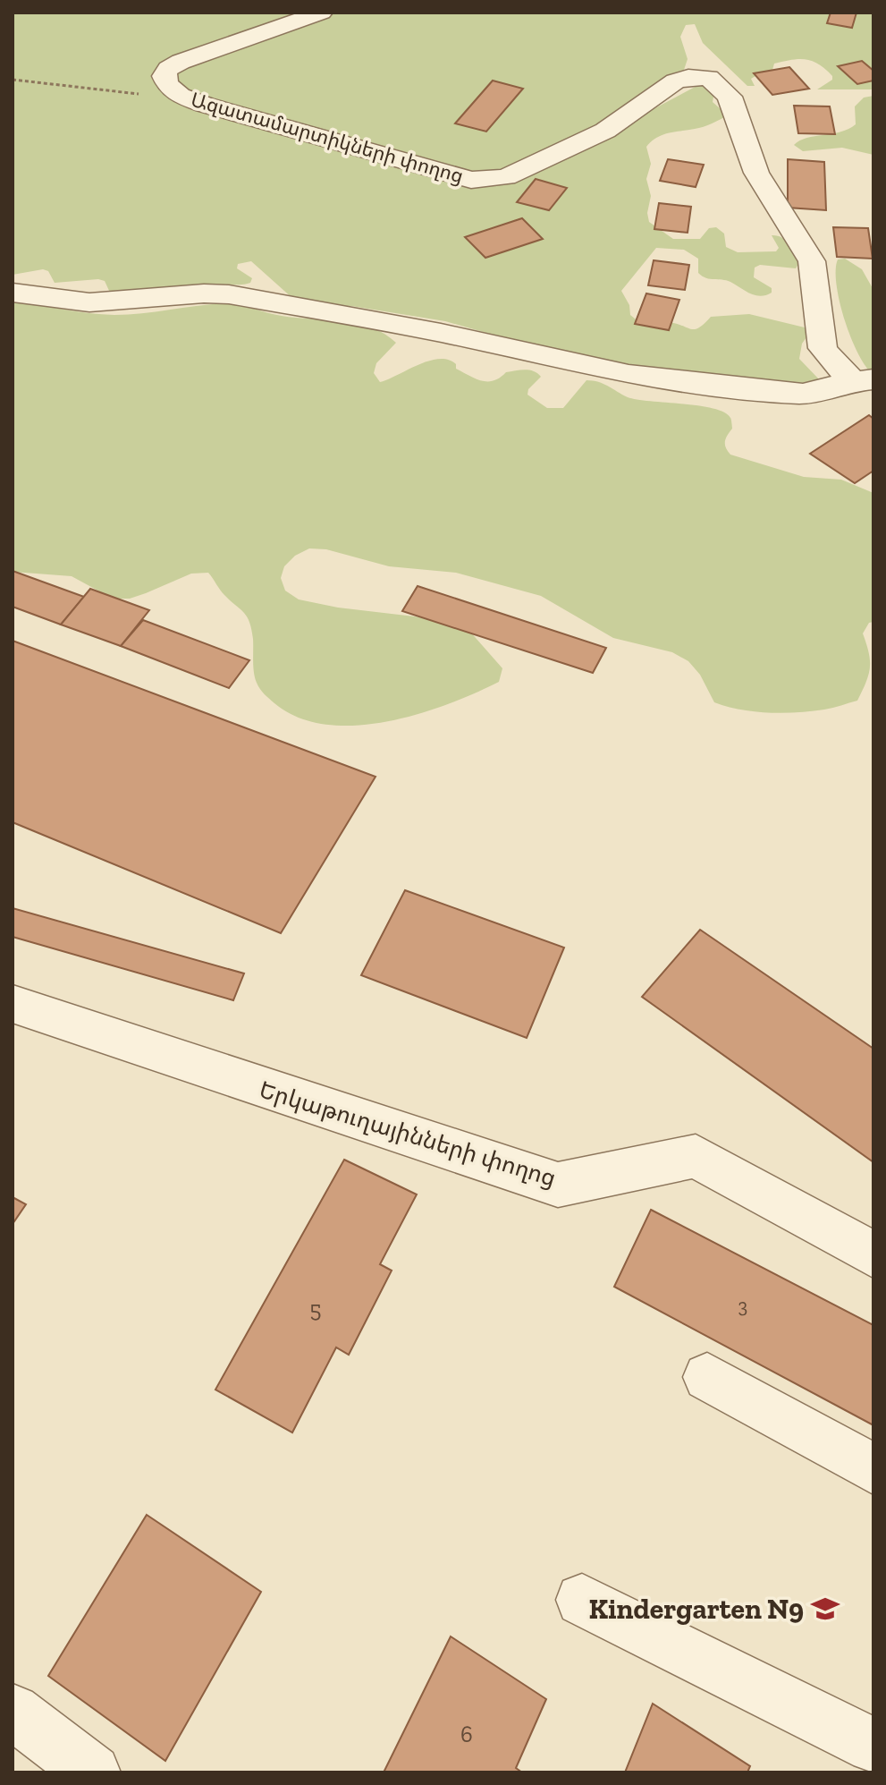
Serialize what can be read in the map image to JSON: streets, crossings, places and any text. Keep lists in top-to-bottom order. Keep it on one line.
{"streets":{"street":["Ազատամարտիկների փողոց","Երկաթուղայինների փողոց"]},"places":{"school or university":["Kindergarten N9"]},"house_numbers":["3","5","6"]}
